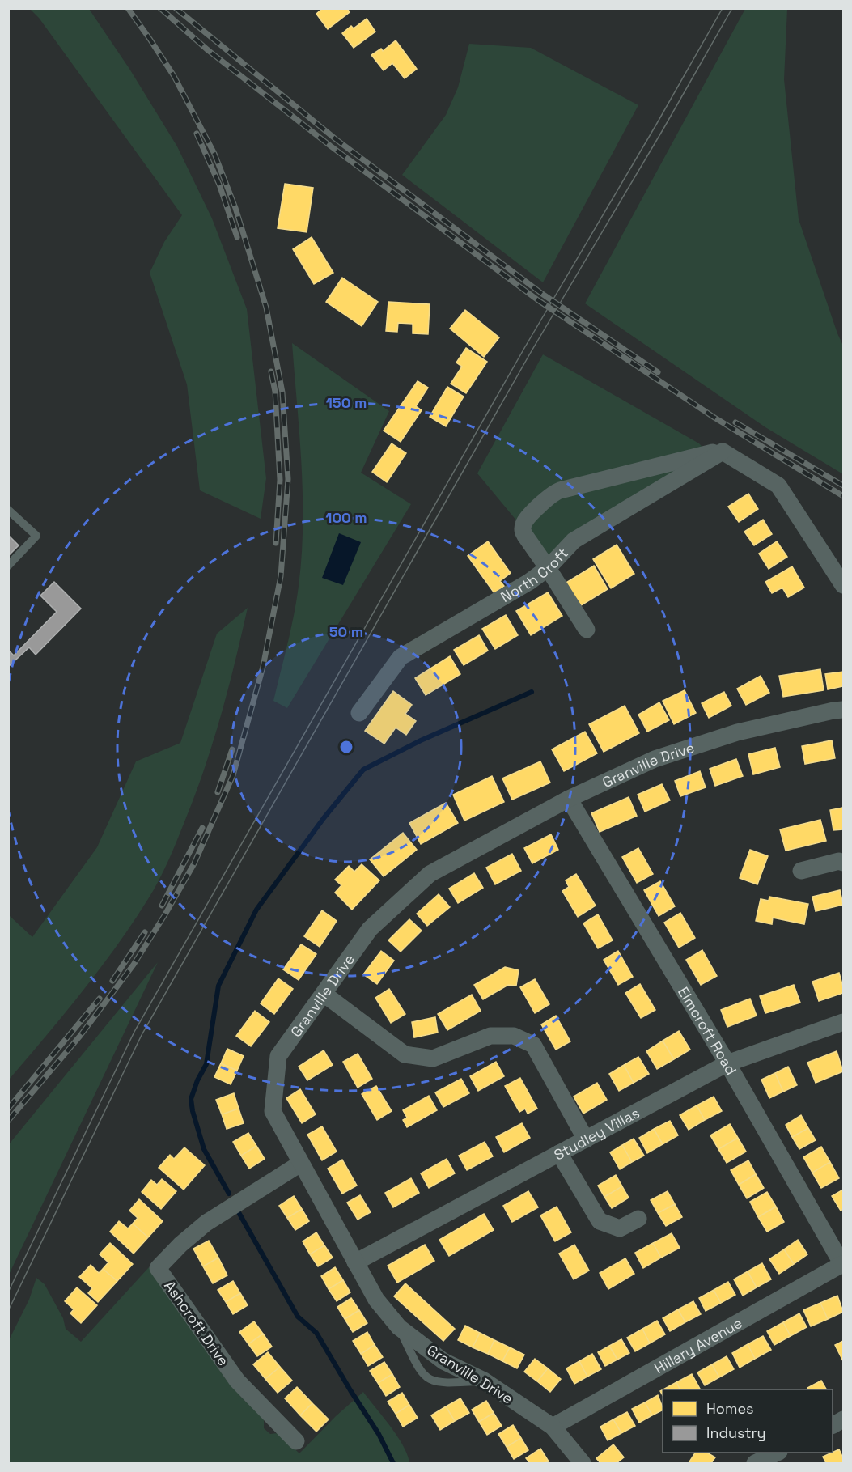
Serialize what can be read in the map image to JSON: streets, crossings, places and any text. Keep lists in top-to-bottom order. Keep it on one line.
{"streets":{"street":["North Croft","Granville Drive","Elmcroft Road","Studley Villas","Ashcroft Drive","Hillary Avenue"]},"crossings":[["Granville Drive","Elmcroft Road"],["Granville Drive","Studley Villas"],["Granville Drive","Ashcroft Drive"],["Granville Drive","Hillary Avenue"],["Elmcroft Road","Studley Villas"],["Elmcroft Road","Hillary Avenue"]],"legend":["Homes","Industry"],"rings":["150 m","100 m","50 m"]}
